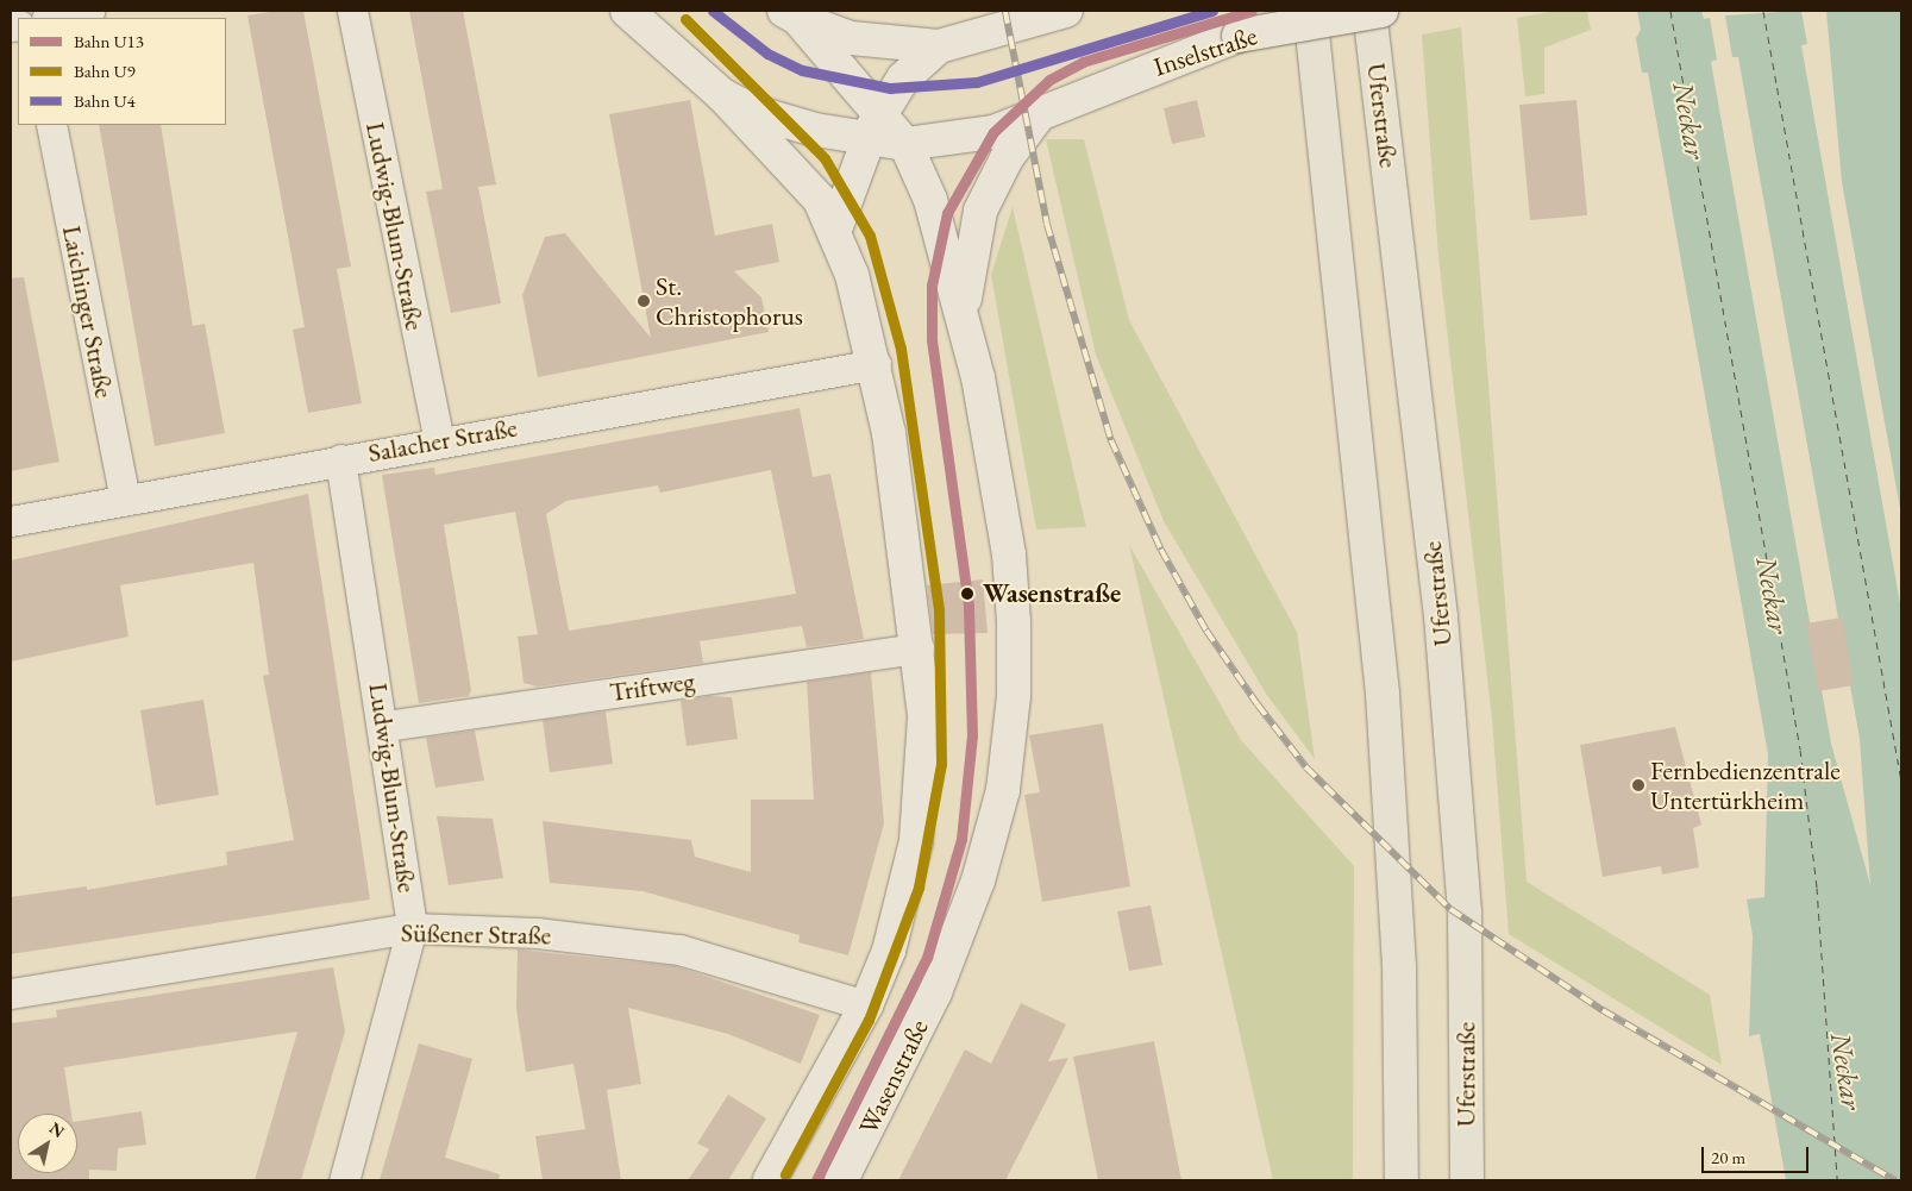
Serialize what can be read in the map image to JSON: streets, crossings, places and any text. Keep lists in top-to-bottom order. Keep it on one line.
{"streets":{"highway":["Uferstraße"],"street":["Inselstraße","Ludwig-Blum-Straße","Laichinger Straße","Salacher Straße","Triftweg","Süßener Straße","Wasenstraße"]},"crossings":[["Inselstraße","Wasenstraße"],["Ludwig-Blum-Straße","Salacher Straße"],["Ludwig-Blum-Straße","Triftweg"],["Ludwig-Blum-Straße","Süßener Straße"],["Laichinger Straße","Salacher Straße"]],"water":["Neckar"],"places":["St. Christophorus","Wasenstraße","Fernbedienzentrale Untertürkheim"],"lines":["rail line U13","rail line U4","rail line U9"],"legend":["Bahn U13","Bahn U9","Bahn U4"],"scale_bar":"20 m","north":"top right"}
